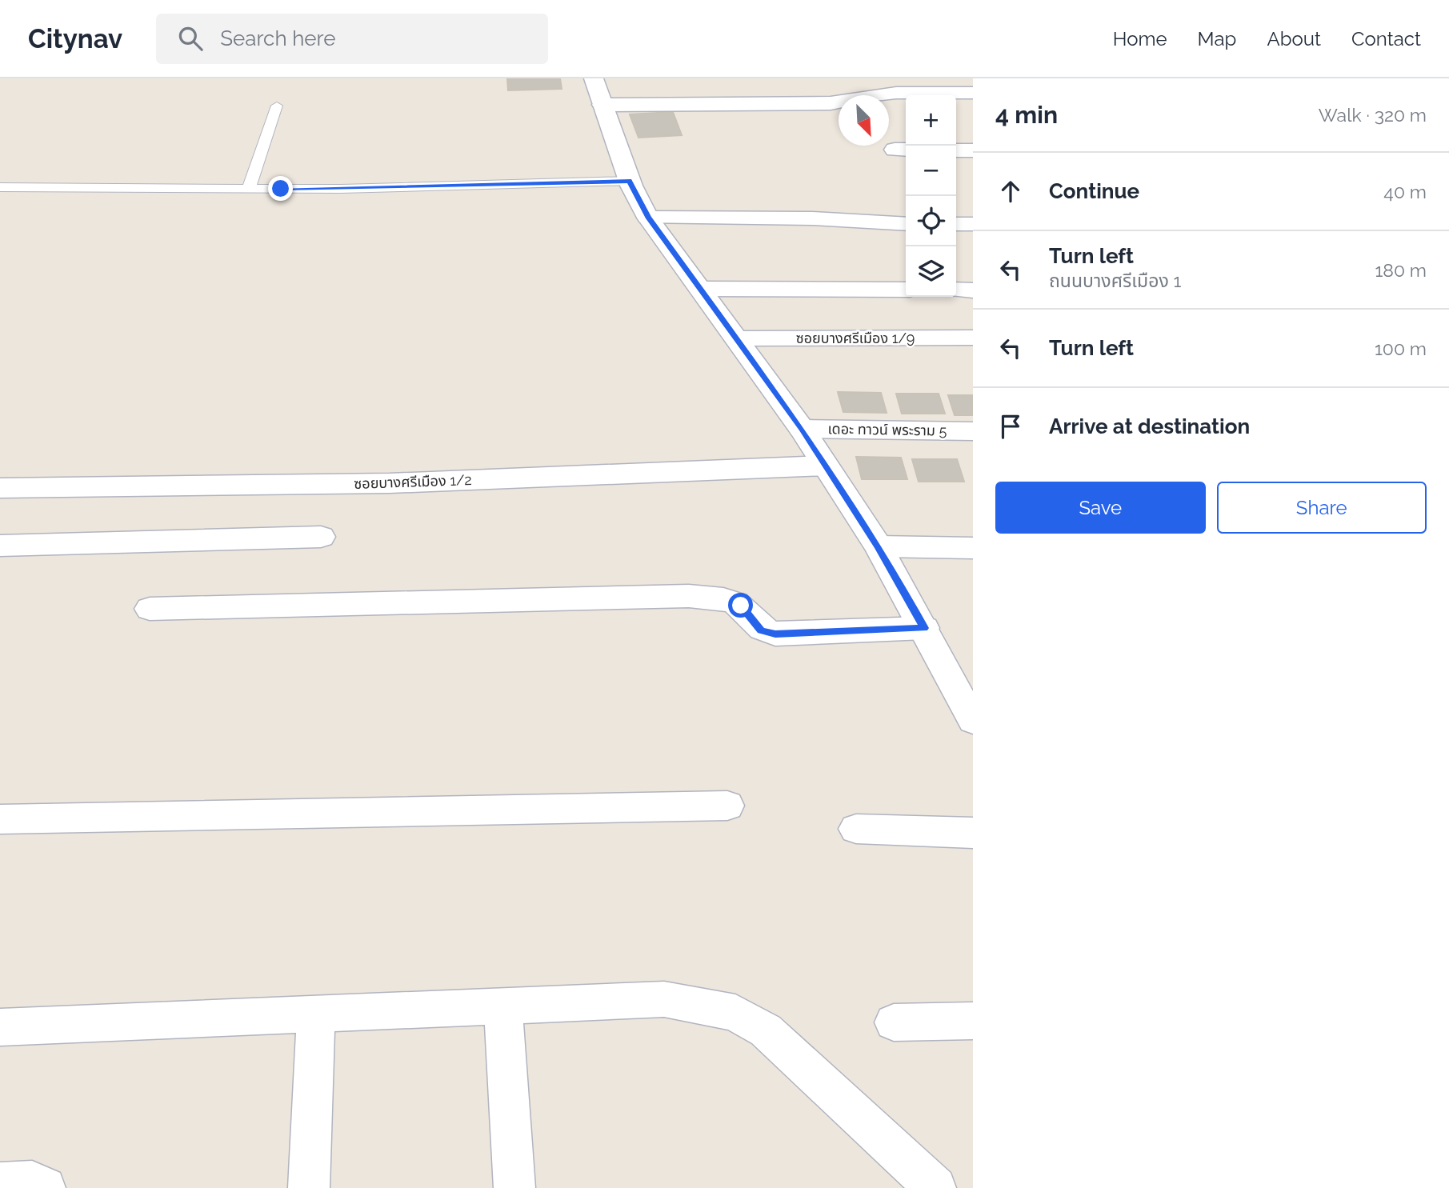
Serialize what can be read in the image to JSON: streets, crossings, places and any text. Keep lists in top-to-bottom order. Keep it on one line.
{"streets":{"street":["ซอยบางศรีเมือง 1/9","เดอะ ทาวน์ พระราม 5","ซอยบางศรีเมือง 1/2"]},"north":"bottom right","page":{"header":"Citynav","search":"Search here","nav":["Home","Map","About","Contact"],"heading":["4 min","Walk · 320 m"],"map_buttons":["+","−"],"list":[["Continue","40 m"],["Turn left","ถนนบางศรีเมือง 1","180 m"],["Turn left","100 m"],"Arrive at destination"],"buttons":["Save","Share"]}}
